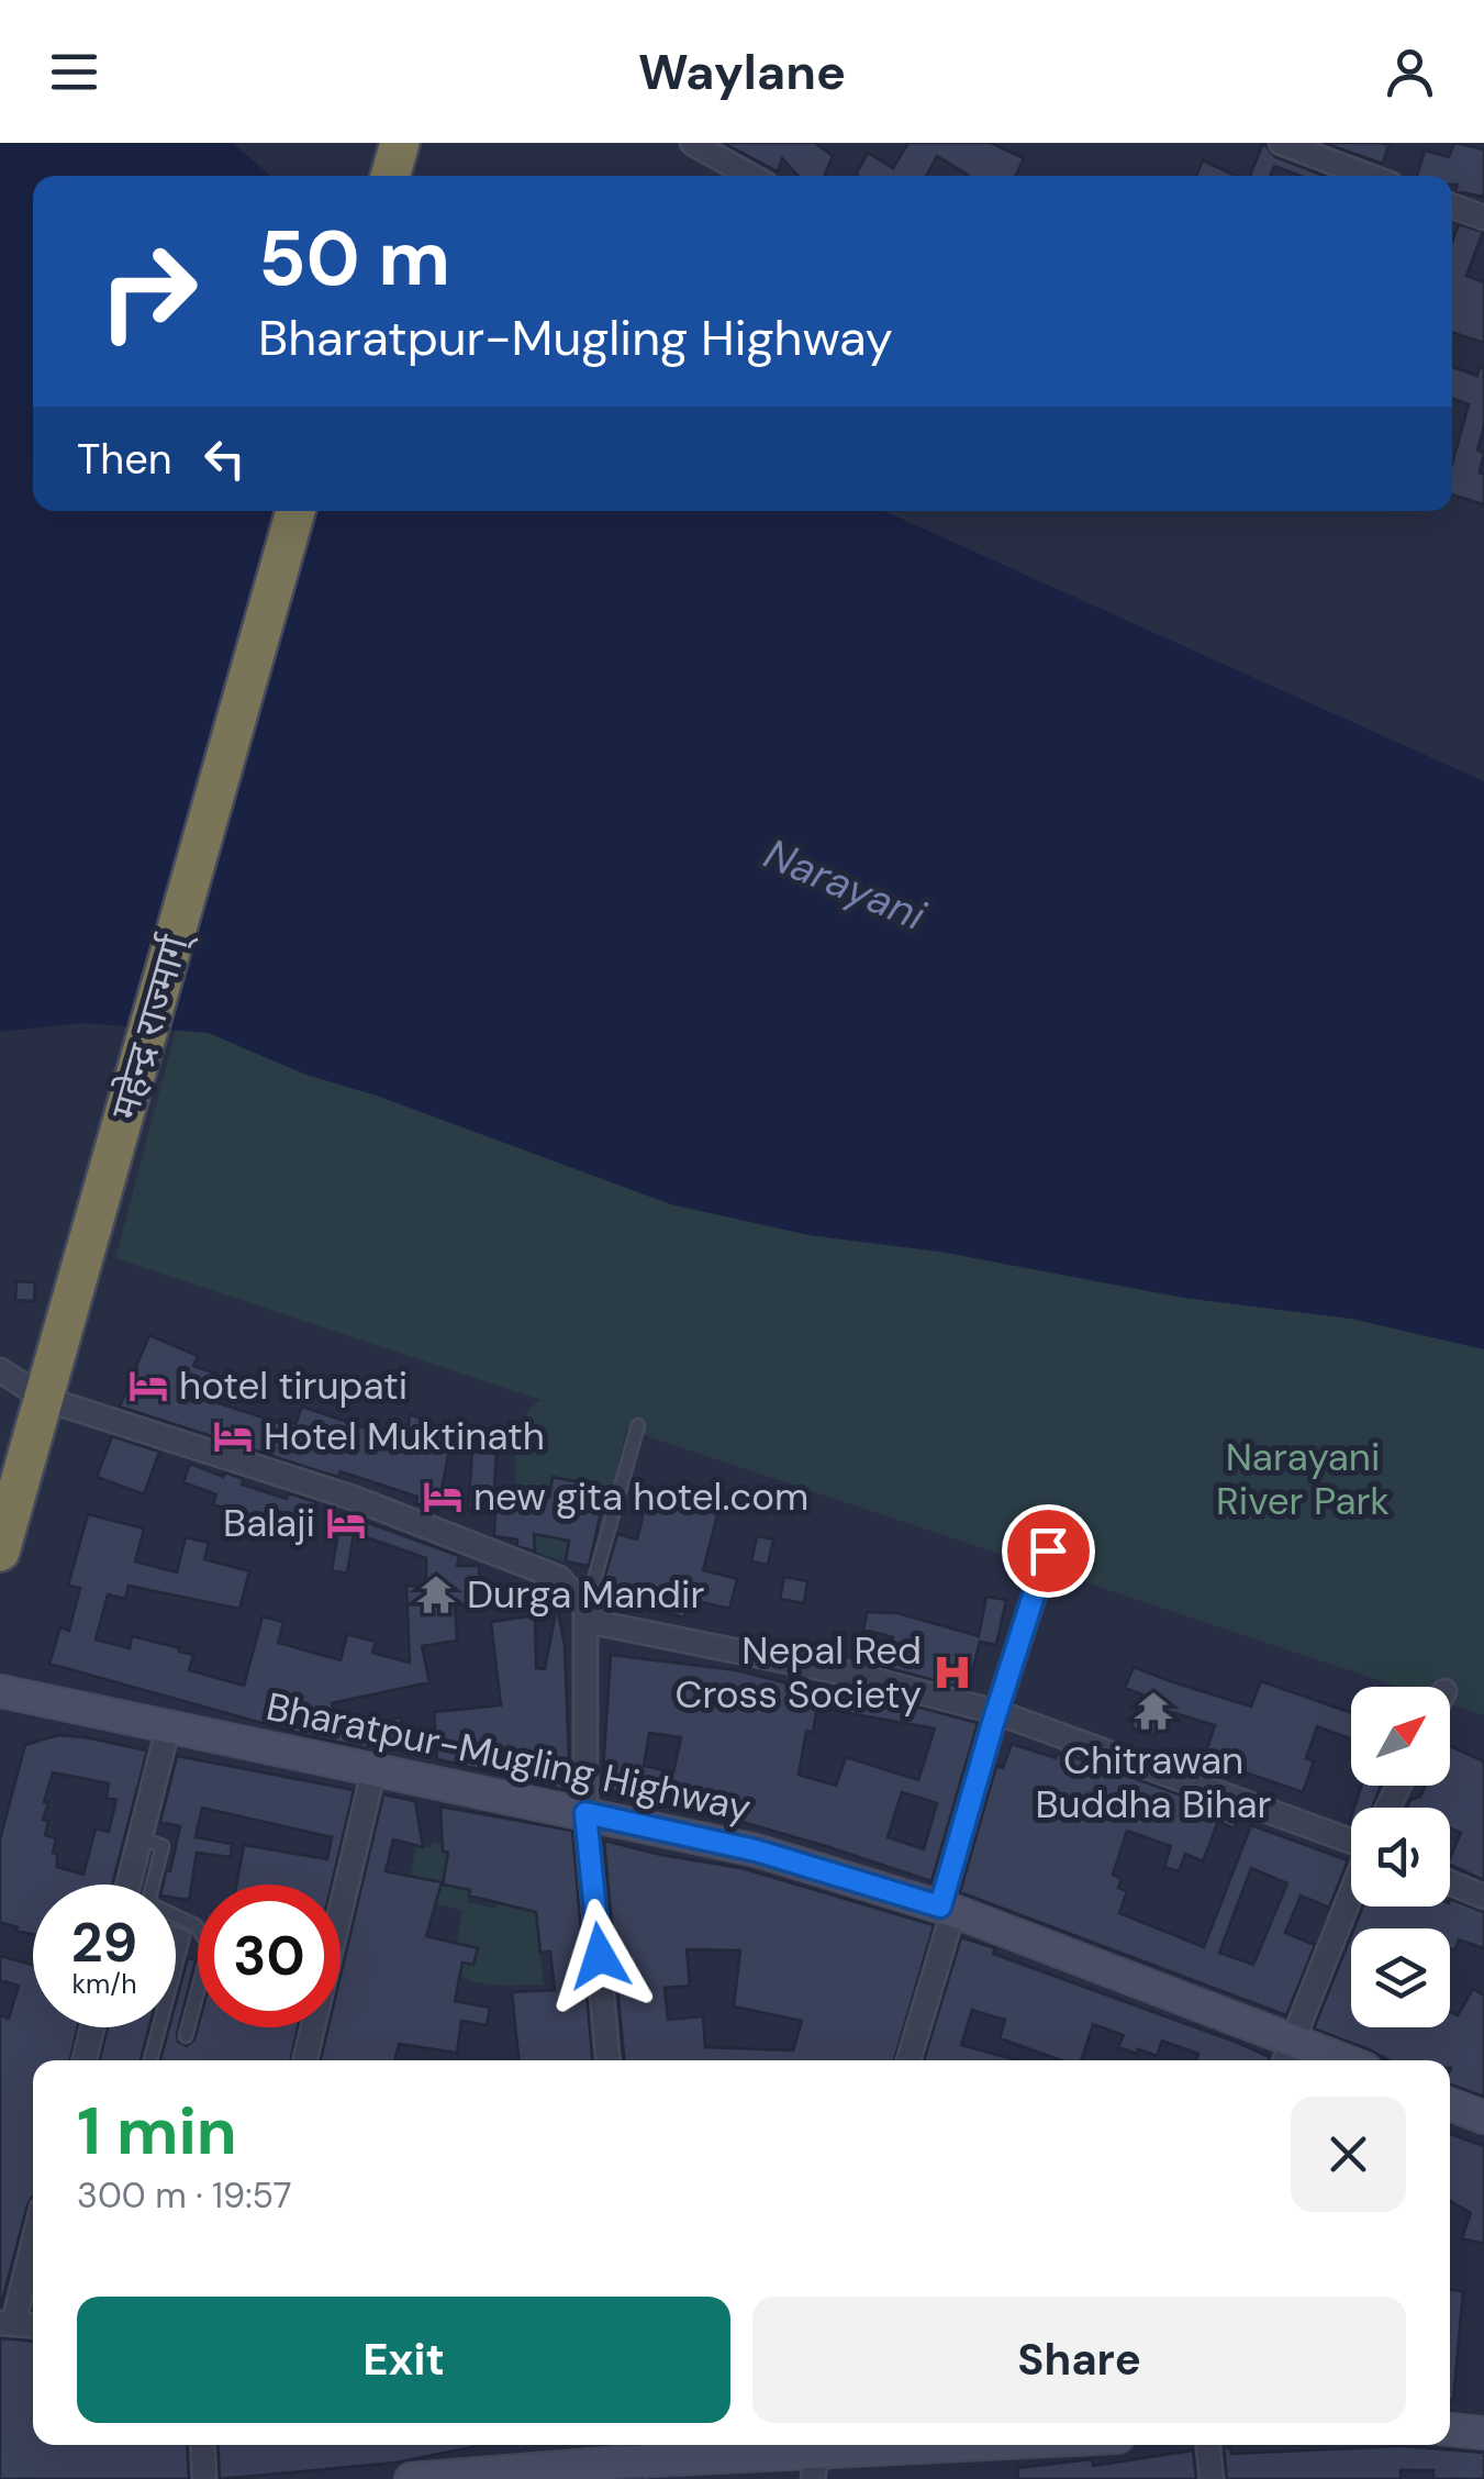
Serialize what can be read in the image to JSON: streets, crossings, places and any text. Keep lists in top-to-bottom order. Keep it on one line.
{"streets":{"highway":["महेन्द्र राज्मार्ग्"],"main road":["Bharatpur-Mugling Highway"]},"water":["Narayani"],"parks":["Narayani River Park"],"places":{"hotel":["hotel tirupati","Hotel Muktinath","new gita hotel.com","Balaji"],"temple":["Durga Mandir","Chitrawan Buddha Bihar"],"hospital":["Nepal Red Cross Society"]},"north":"top right","page":{"header":"Waylane","turn":["50 m","Bharatpur-Mugling Highway"],"then":"Then","speed":"29 km/h","limit":"30","heading":["1 min","300 m · 19:57"],"buttons":["Exit","Share"]}}
